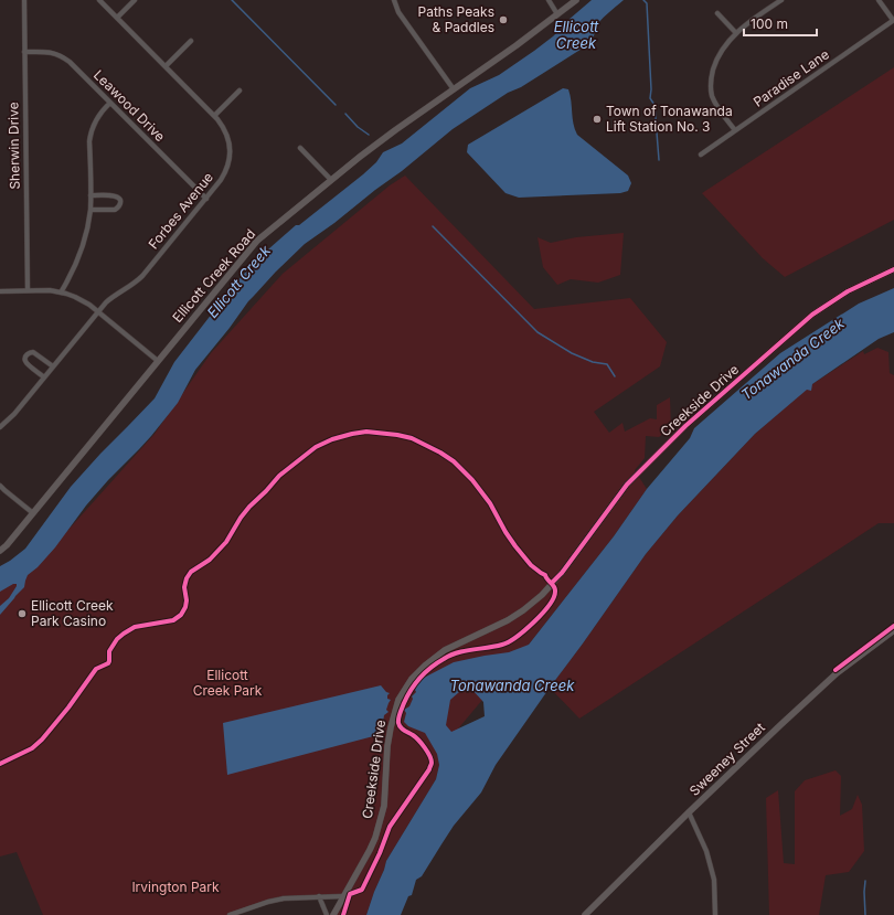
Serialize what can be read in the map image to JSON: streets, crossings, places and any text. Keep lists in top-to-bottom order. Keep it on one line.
{"streets":{"street":["Paradise Lane","Leawood Drive","Sherwin Drive","Forbes Avenue","Ellicott Creek Road","Creekside Drive","Sweeney Street"]},"crossings":[["Leawood Drive","Sherwin Drive"],["Leawood Drive","Forbes Avenue"]],"water":["Ellicott Creek","Tonawanda Creek"],"parks":["Ellicott Creek Park","Irvington Park"],"places":["Paths Peaks & Paddles","Town of Tonawanda Lift Station No. 3","Ellicott Creek Park Casino"],"scale_bar":"100 m"}
